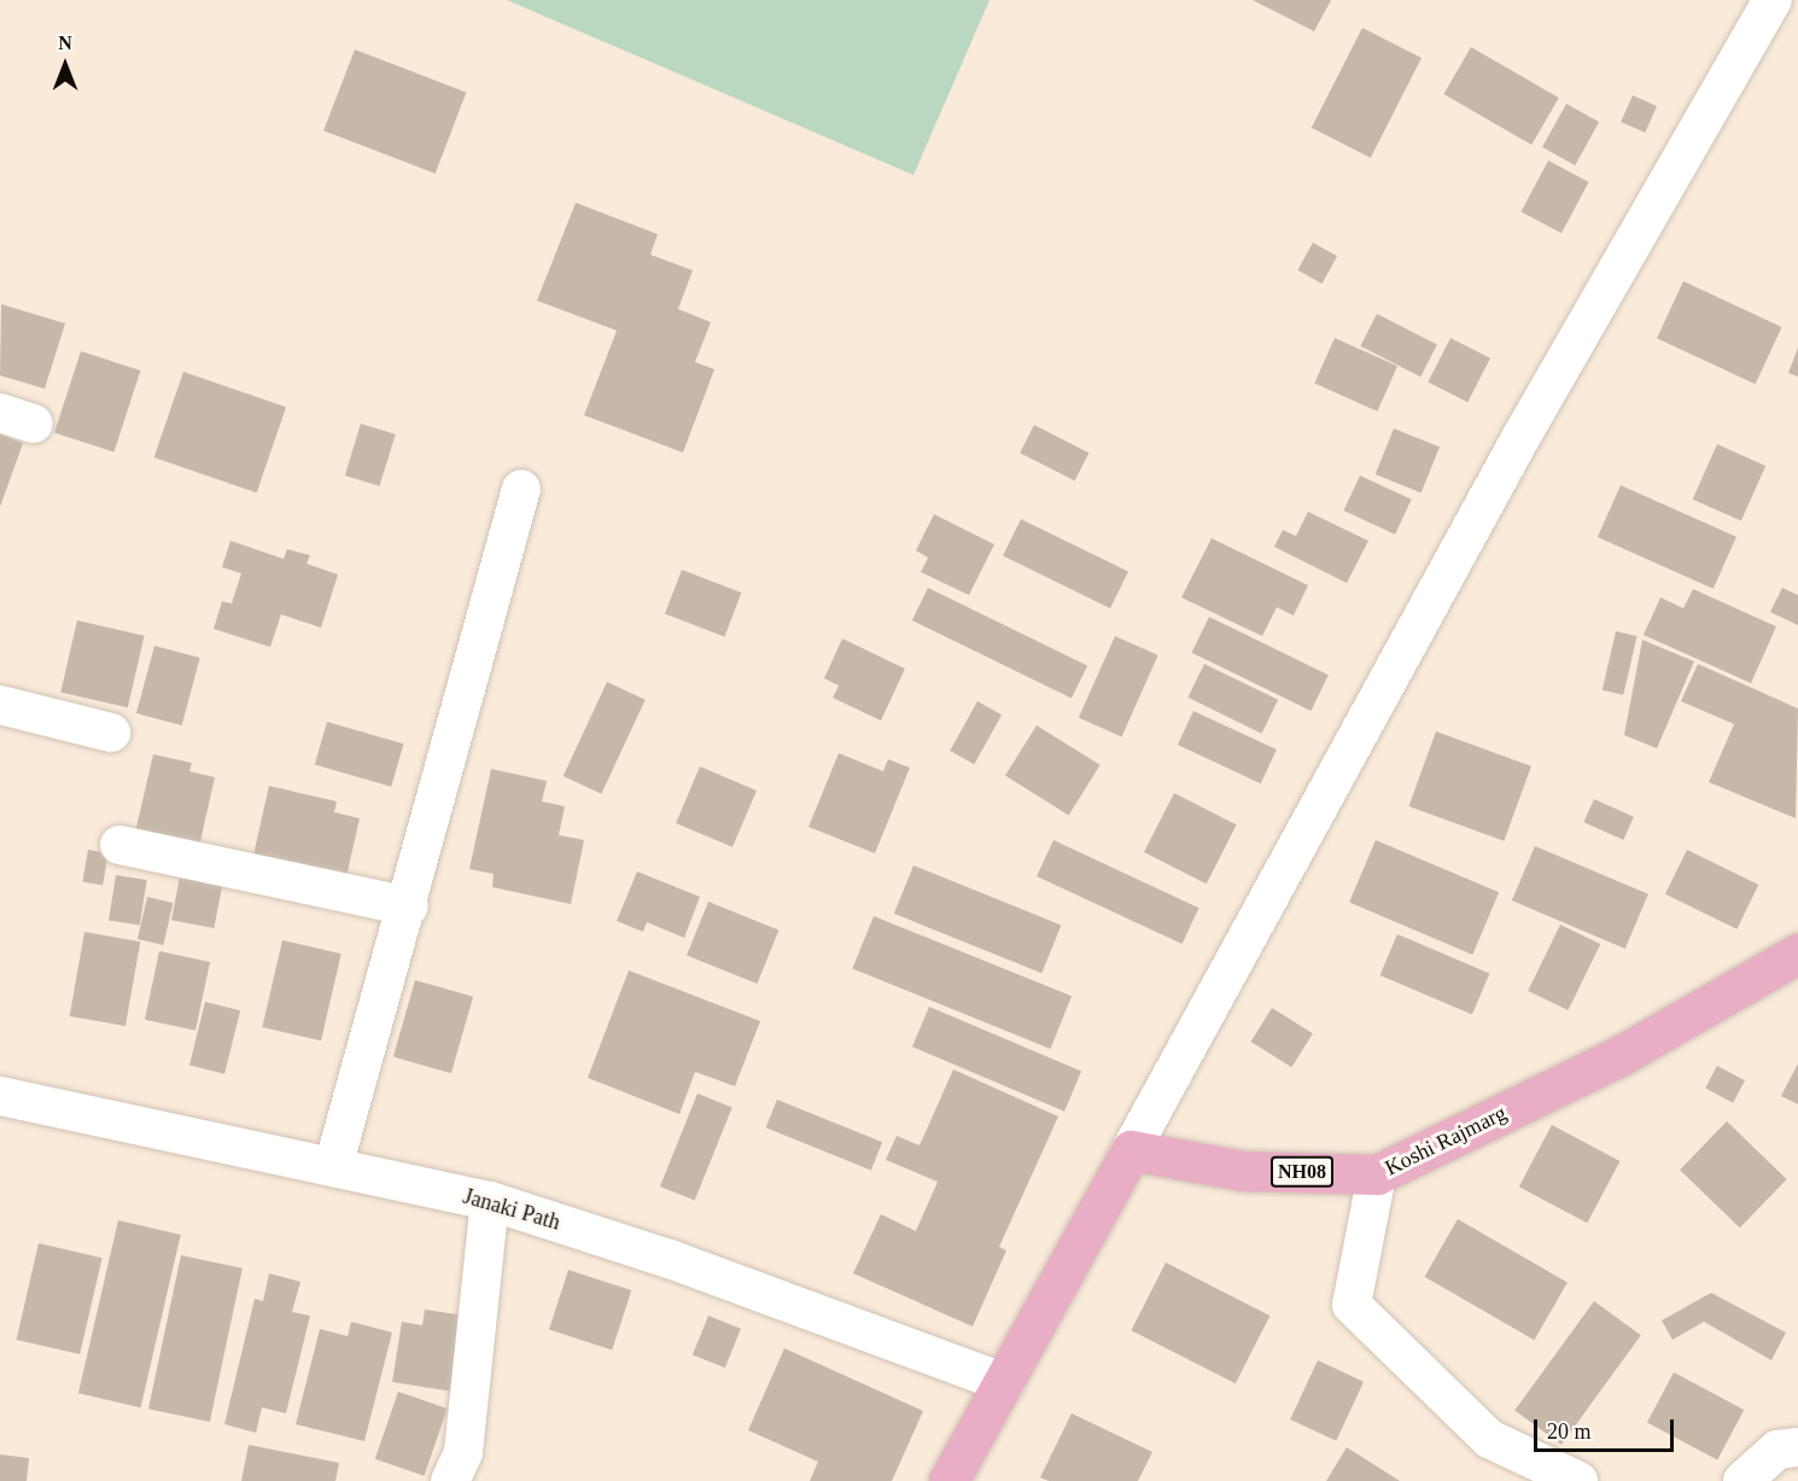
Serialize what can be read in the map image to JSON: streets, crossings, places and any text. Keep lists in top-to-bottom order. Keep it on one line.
{"streets":{"main road":["Koshi Rajmarg","NH08"],"street":["Janaki Path"]},"scale_bar":"20 m","north":"top"}
